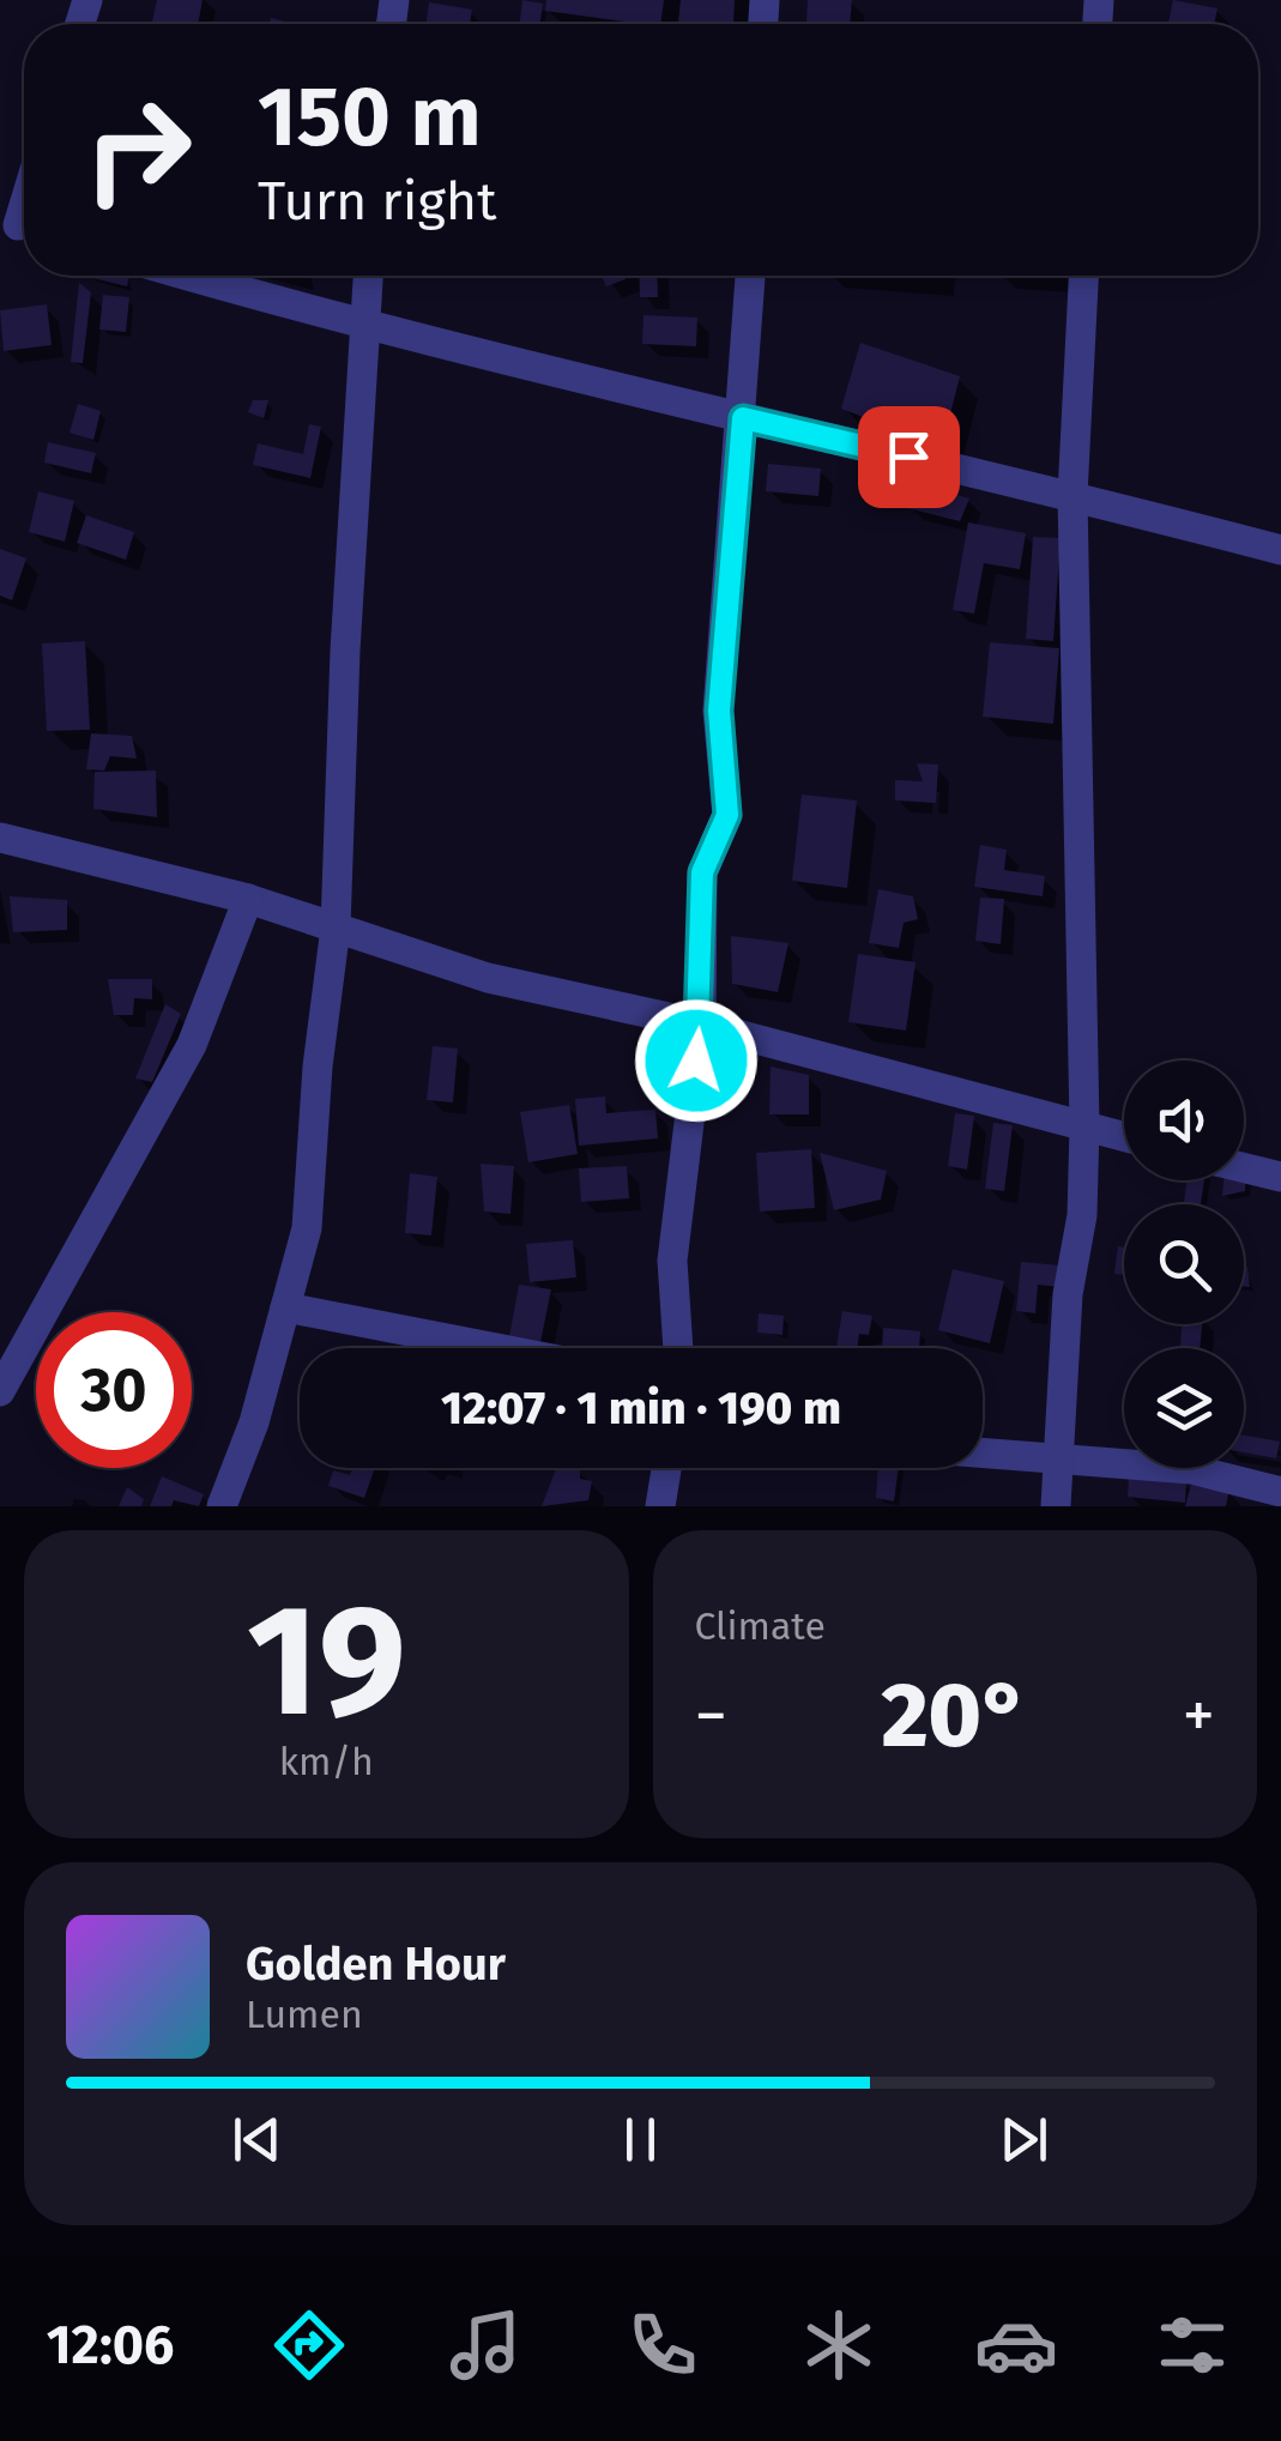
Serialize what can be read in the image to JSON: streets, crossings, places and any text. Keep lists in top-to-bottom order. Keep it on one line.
{"page":{"turn":["150 m","Turn right"],"limit":"30","trip":"12:07 · 1 min · 190 m","tile":[["19","km/h"],"Climate"],"heat":["−","20°","+"],"song":["Golden Hour","Lumen"],"tabs":"12:06"}}
